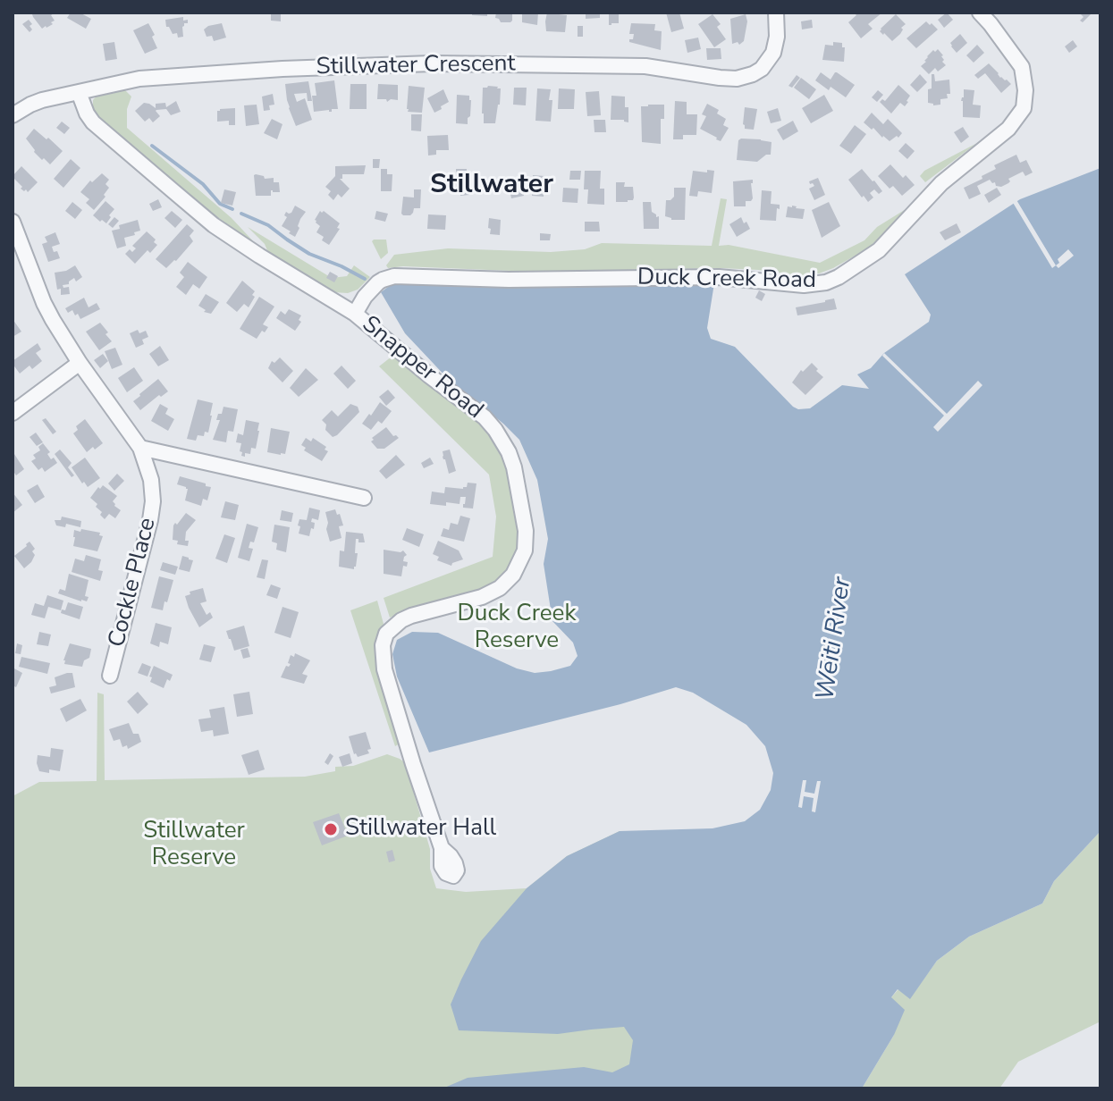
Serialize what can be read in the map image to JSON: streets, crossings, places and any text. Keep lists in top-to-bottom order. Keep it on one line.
{"streets":{"street":["Stillwater Crescent","Duck Creek Road","Snapper Road","Cockle Place"]},"crossings":[["Stillwater Crescent","Snapper Road"],["Duck Creek Road","Snapper Road"]],"districts":["Stillwater"],"water":["Wēiti River"],"parks":["Duck Creek Reserve","Stillwater Reserve"],"places":["Stillwater Hall"]}
